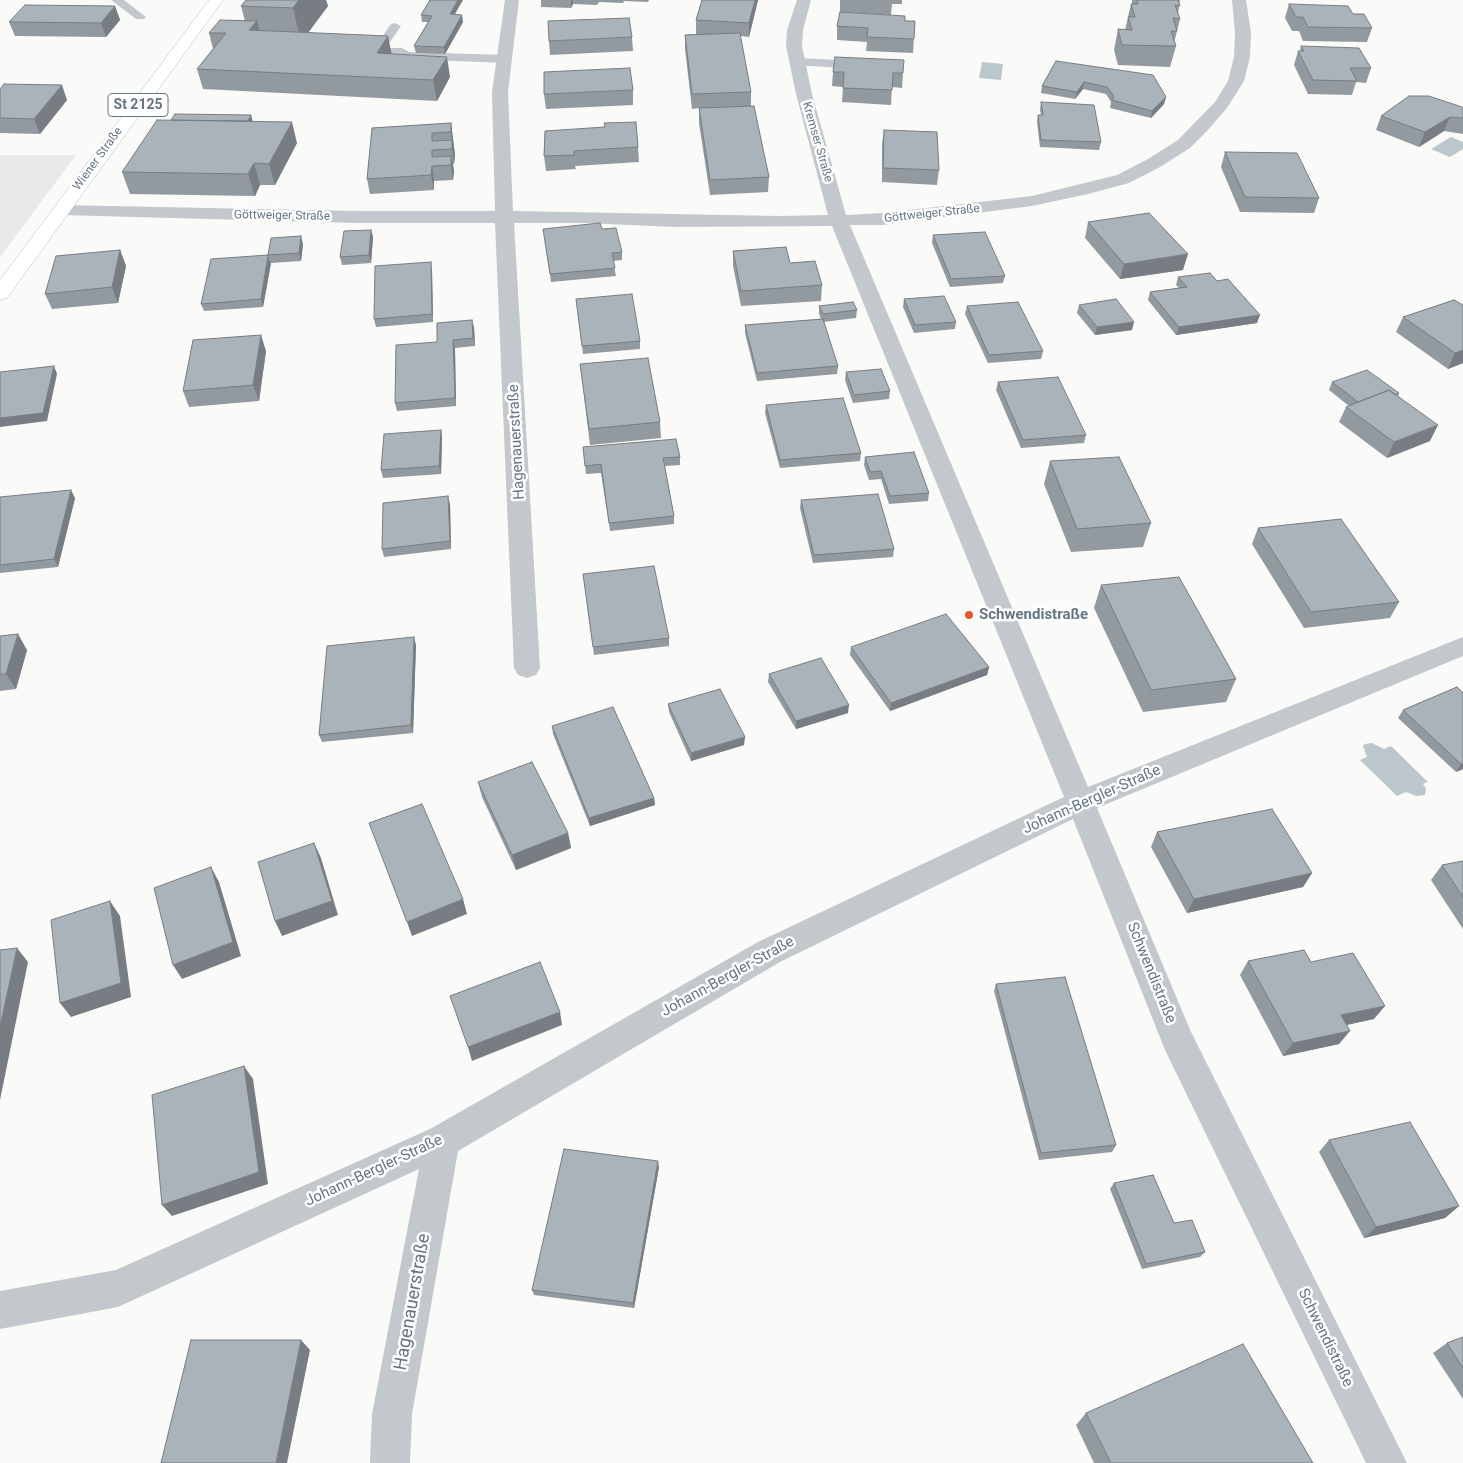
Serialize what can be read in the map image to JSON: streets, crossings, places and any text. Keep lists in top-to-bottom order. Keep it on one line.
{"streets":{"main road":["St 2125","Wiener Straße"],"street":["Kremser Straße","Göttweiger Straße","Hagenauerstraße","Johann-Bergler-Straße","Schwendistraße"]},"crossings":[["Kremser Straße","Göttweiger Straße"],["Kremser Straße","Schwendistraße"],["Wiener Straße","Göttweiger Straße"],["Göttweiger Straße","Hagenauerstraße"],["Göttweiger Straße","Schwendistraße"],["Hagenauerstraße","Johann-Bergler-Straße"],["Johann-Bergler-Straße","Schwendistraße"]],"places":["Schwendistraße"]}
